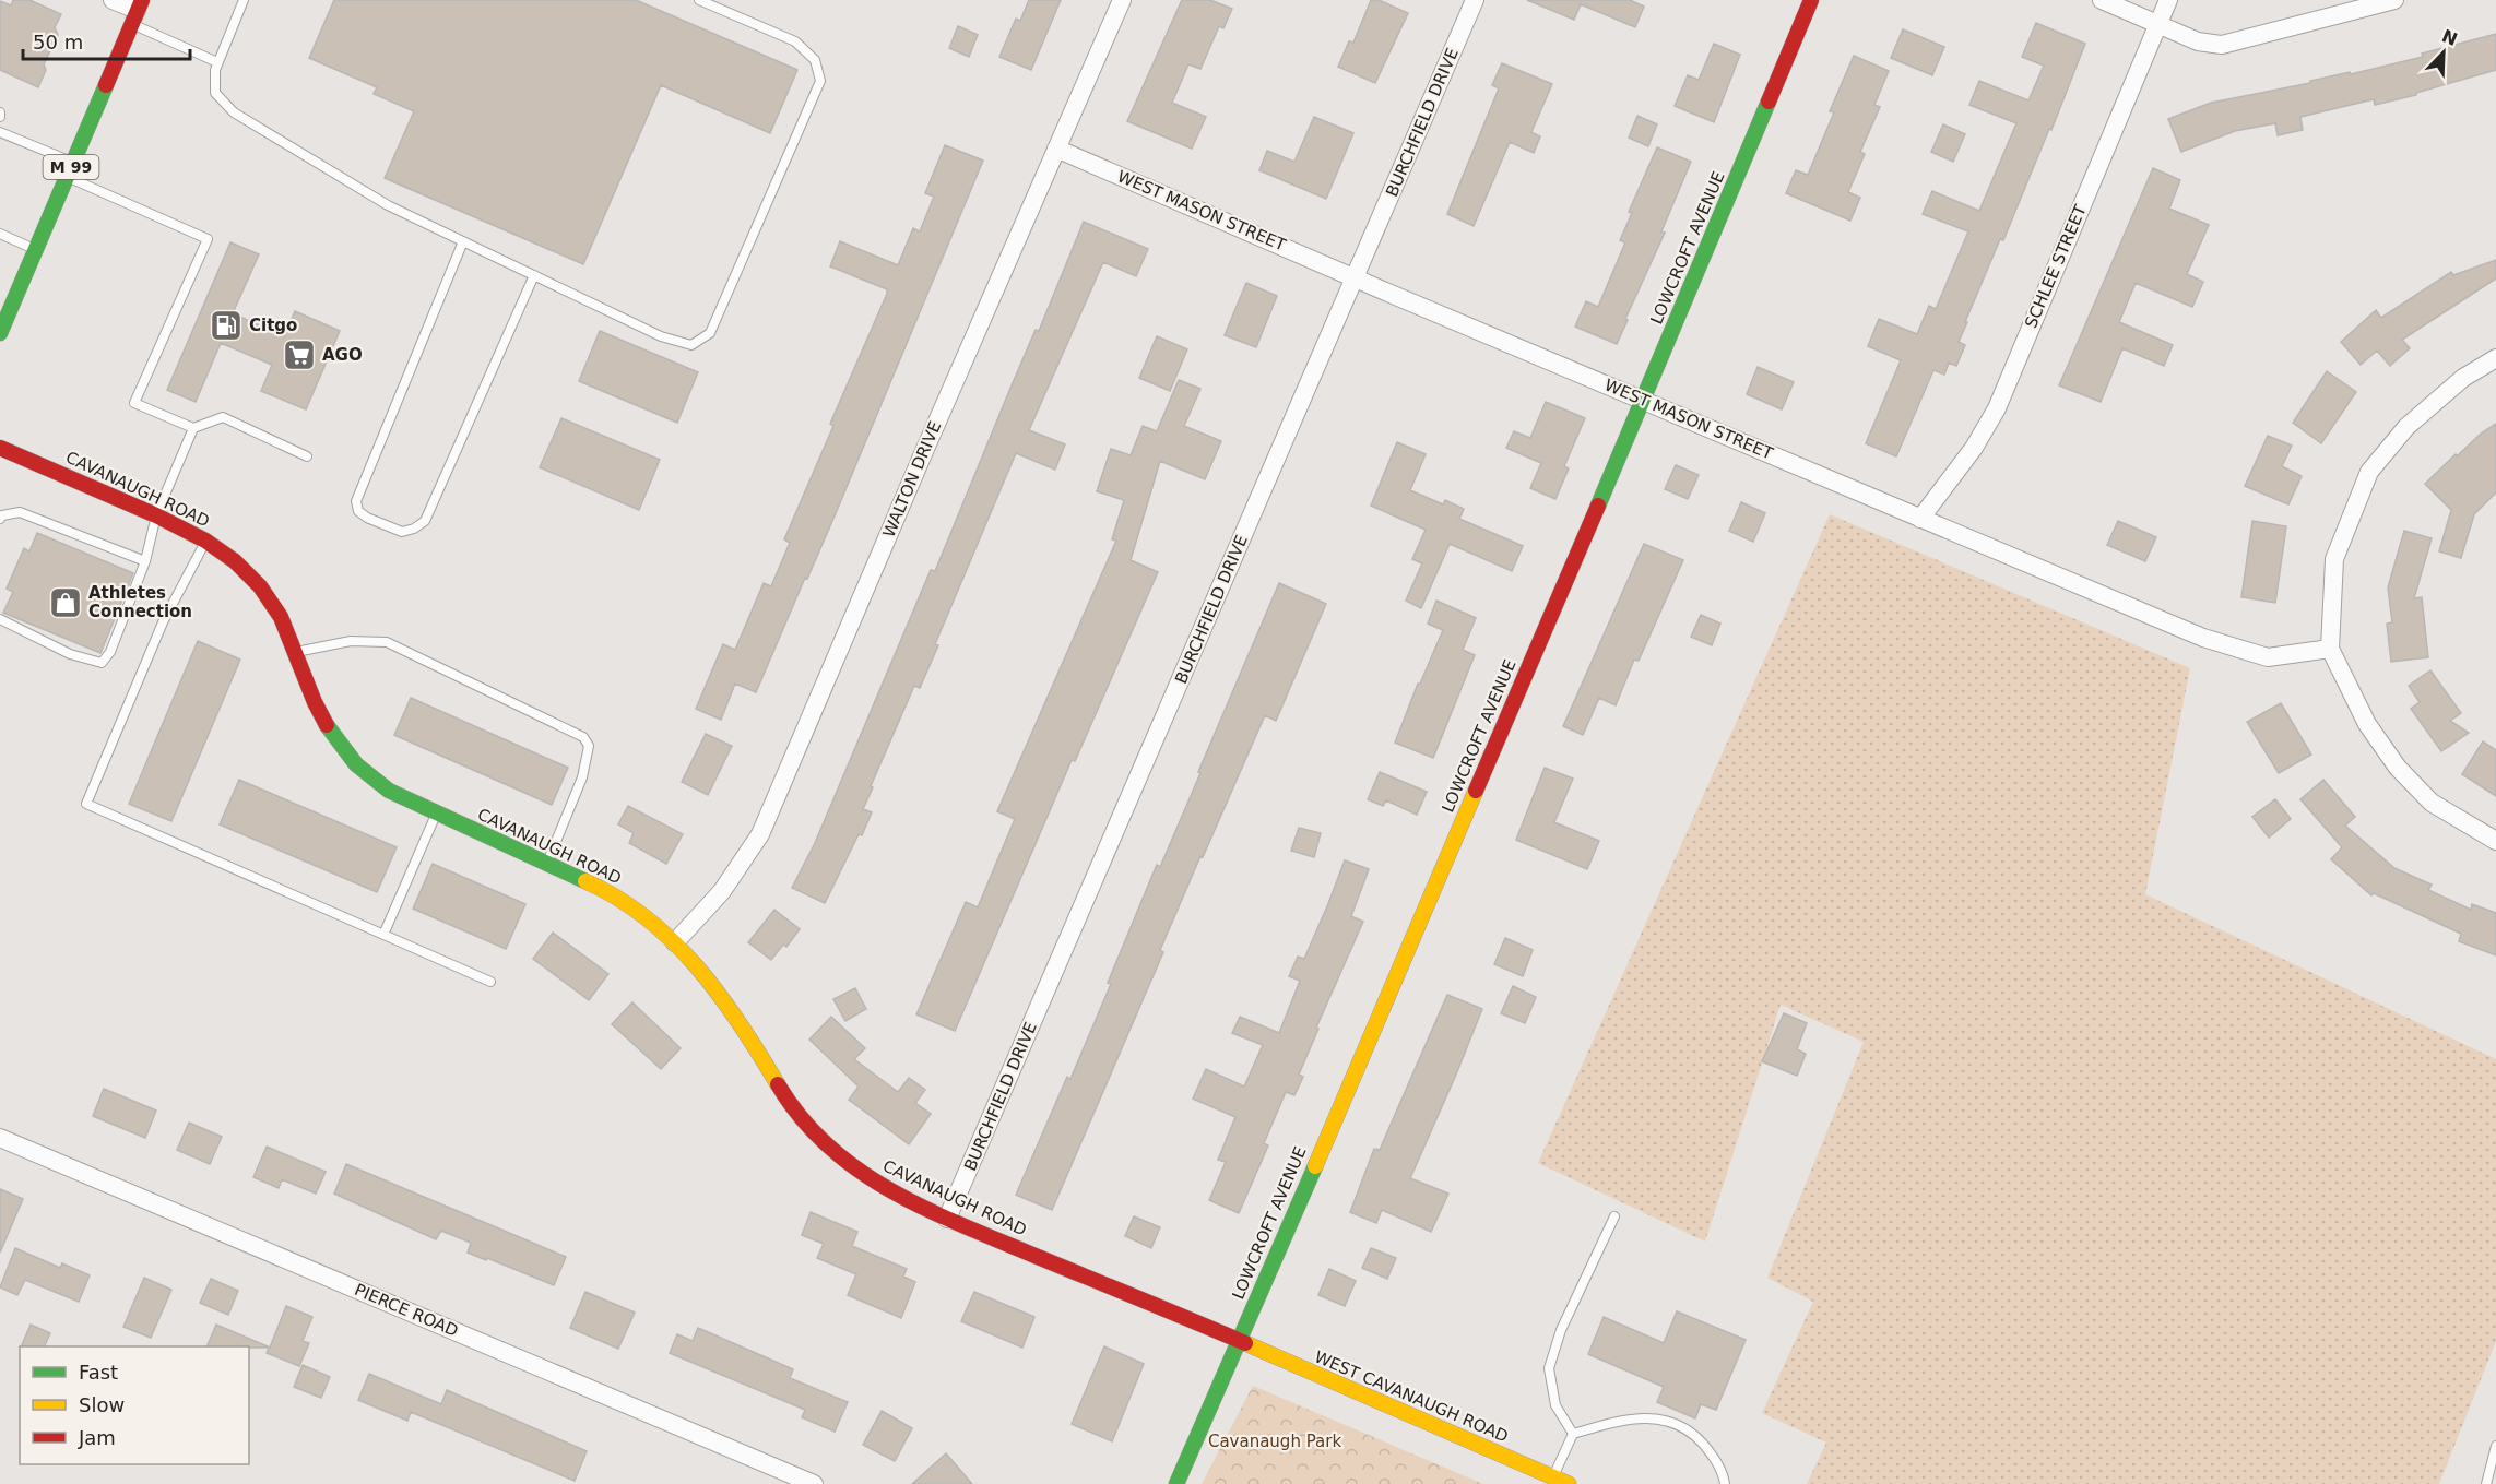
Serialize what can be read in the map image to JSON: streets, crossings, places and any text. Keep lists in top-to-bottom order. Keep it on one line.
{"streets":{"street":["BURCHFIELD DRIVE","M 99","WEST MASON STREET","LOWCROFT AVENUE","SCHLEE STREET","WALTON DRIVE","CAVANAUGH ROAD","PIERCE ROAD","WEST CAVANAUGH ROAD"]},"crossings":[["BURCHFIELD DRIVE","WEST MASON STREET"],["BURCHFIELD DRIVE","CAVANAUGH ROAD"],["WEST MASON STREET","LOWCROFT AVENUE"],["WEST MASON STREET","SCHLEE STREET"],["WEST MASON STREET","WALTON DRIVE"],["LOWCROFT AVENUE","CAVANAUGH ROAD"],["LOWCROFT AVENUE","WEST CAVANAUGH ROAD"],["WALTON DRIVE","CAVANAUGH ROAD"],["CAVANAUGH ROAD","WEST CAVANAUGH ROAD"]],"parks":["Cavanaugh Park"],"places":{"fuel station":["Citgo"],"supermarket":["AGO"],"shop":["Athletes Connection"]},"legend":["Fast","Slow","Jam"],"scale_bar":"50 m","north":"top right"}
